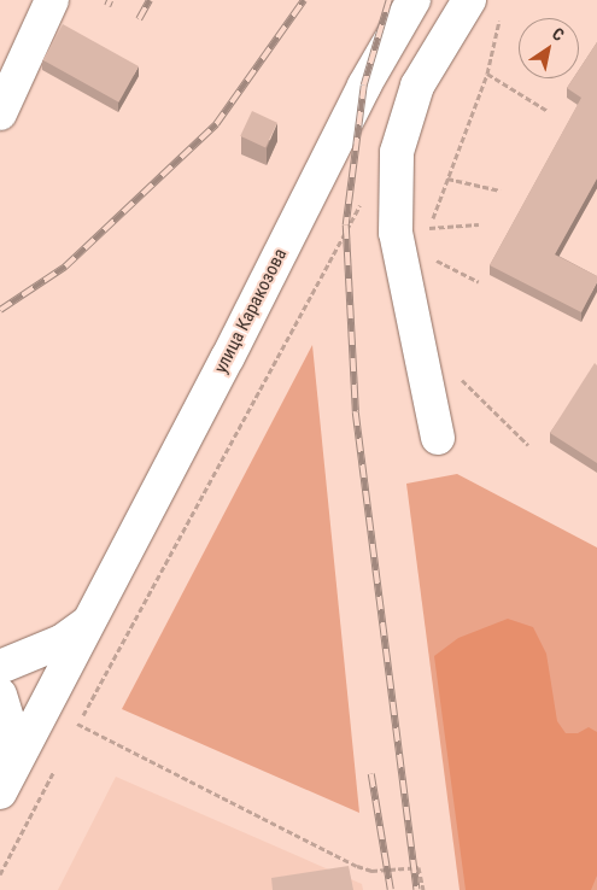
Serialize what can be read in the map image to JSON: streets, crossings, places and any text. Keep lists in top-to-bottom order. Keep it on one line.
{"streets":{"main road":["улица Каракозова"]},"north":"top right"}
